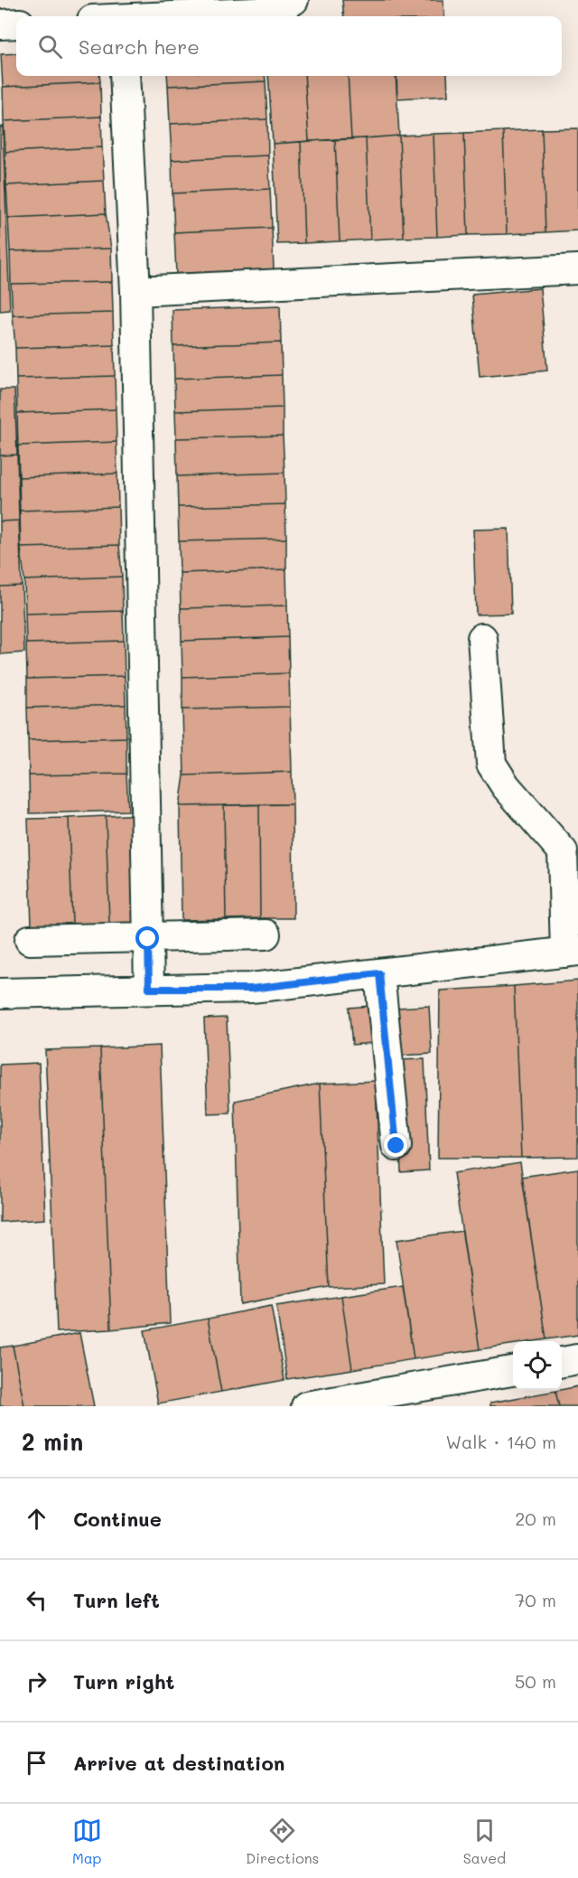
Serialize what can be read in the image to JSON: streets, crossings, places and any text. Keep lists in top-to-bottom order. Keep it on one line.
{"page":{"search":"Search here","heading":["2 min","Walk · 140 m"],"list":[["Continue","20 m"],["Turn left","70 m"],["Turn right","50 m"],"Arrive at destination"],"nav":["Map","Directions","Saved"]}}
